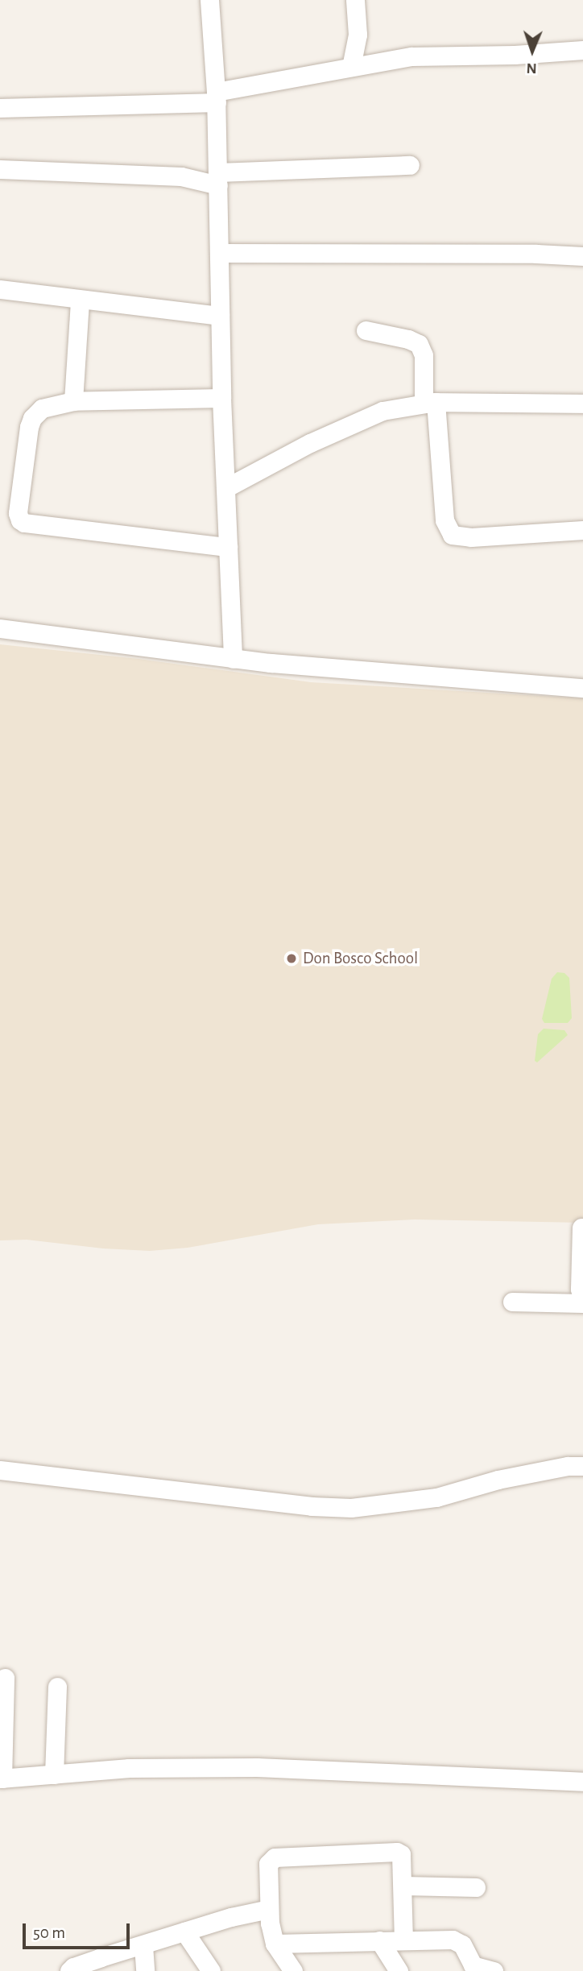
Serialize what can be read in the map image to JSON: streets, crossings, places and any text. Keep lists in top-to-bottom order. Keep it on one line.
{"places":["Don Bosco School"],"scale_bar":"50 m","north":"bottom"}
